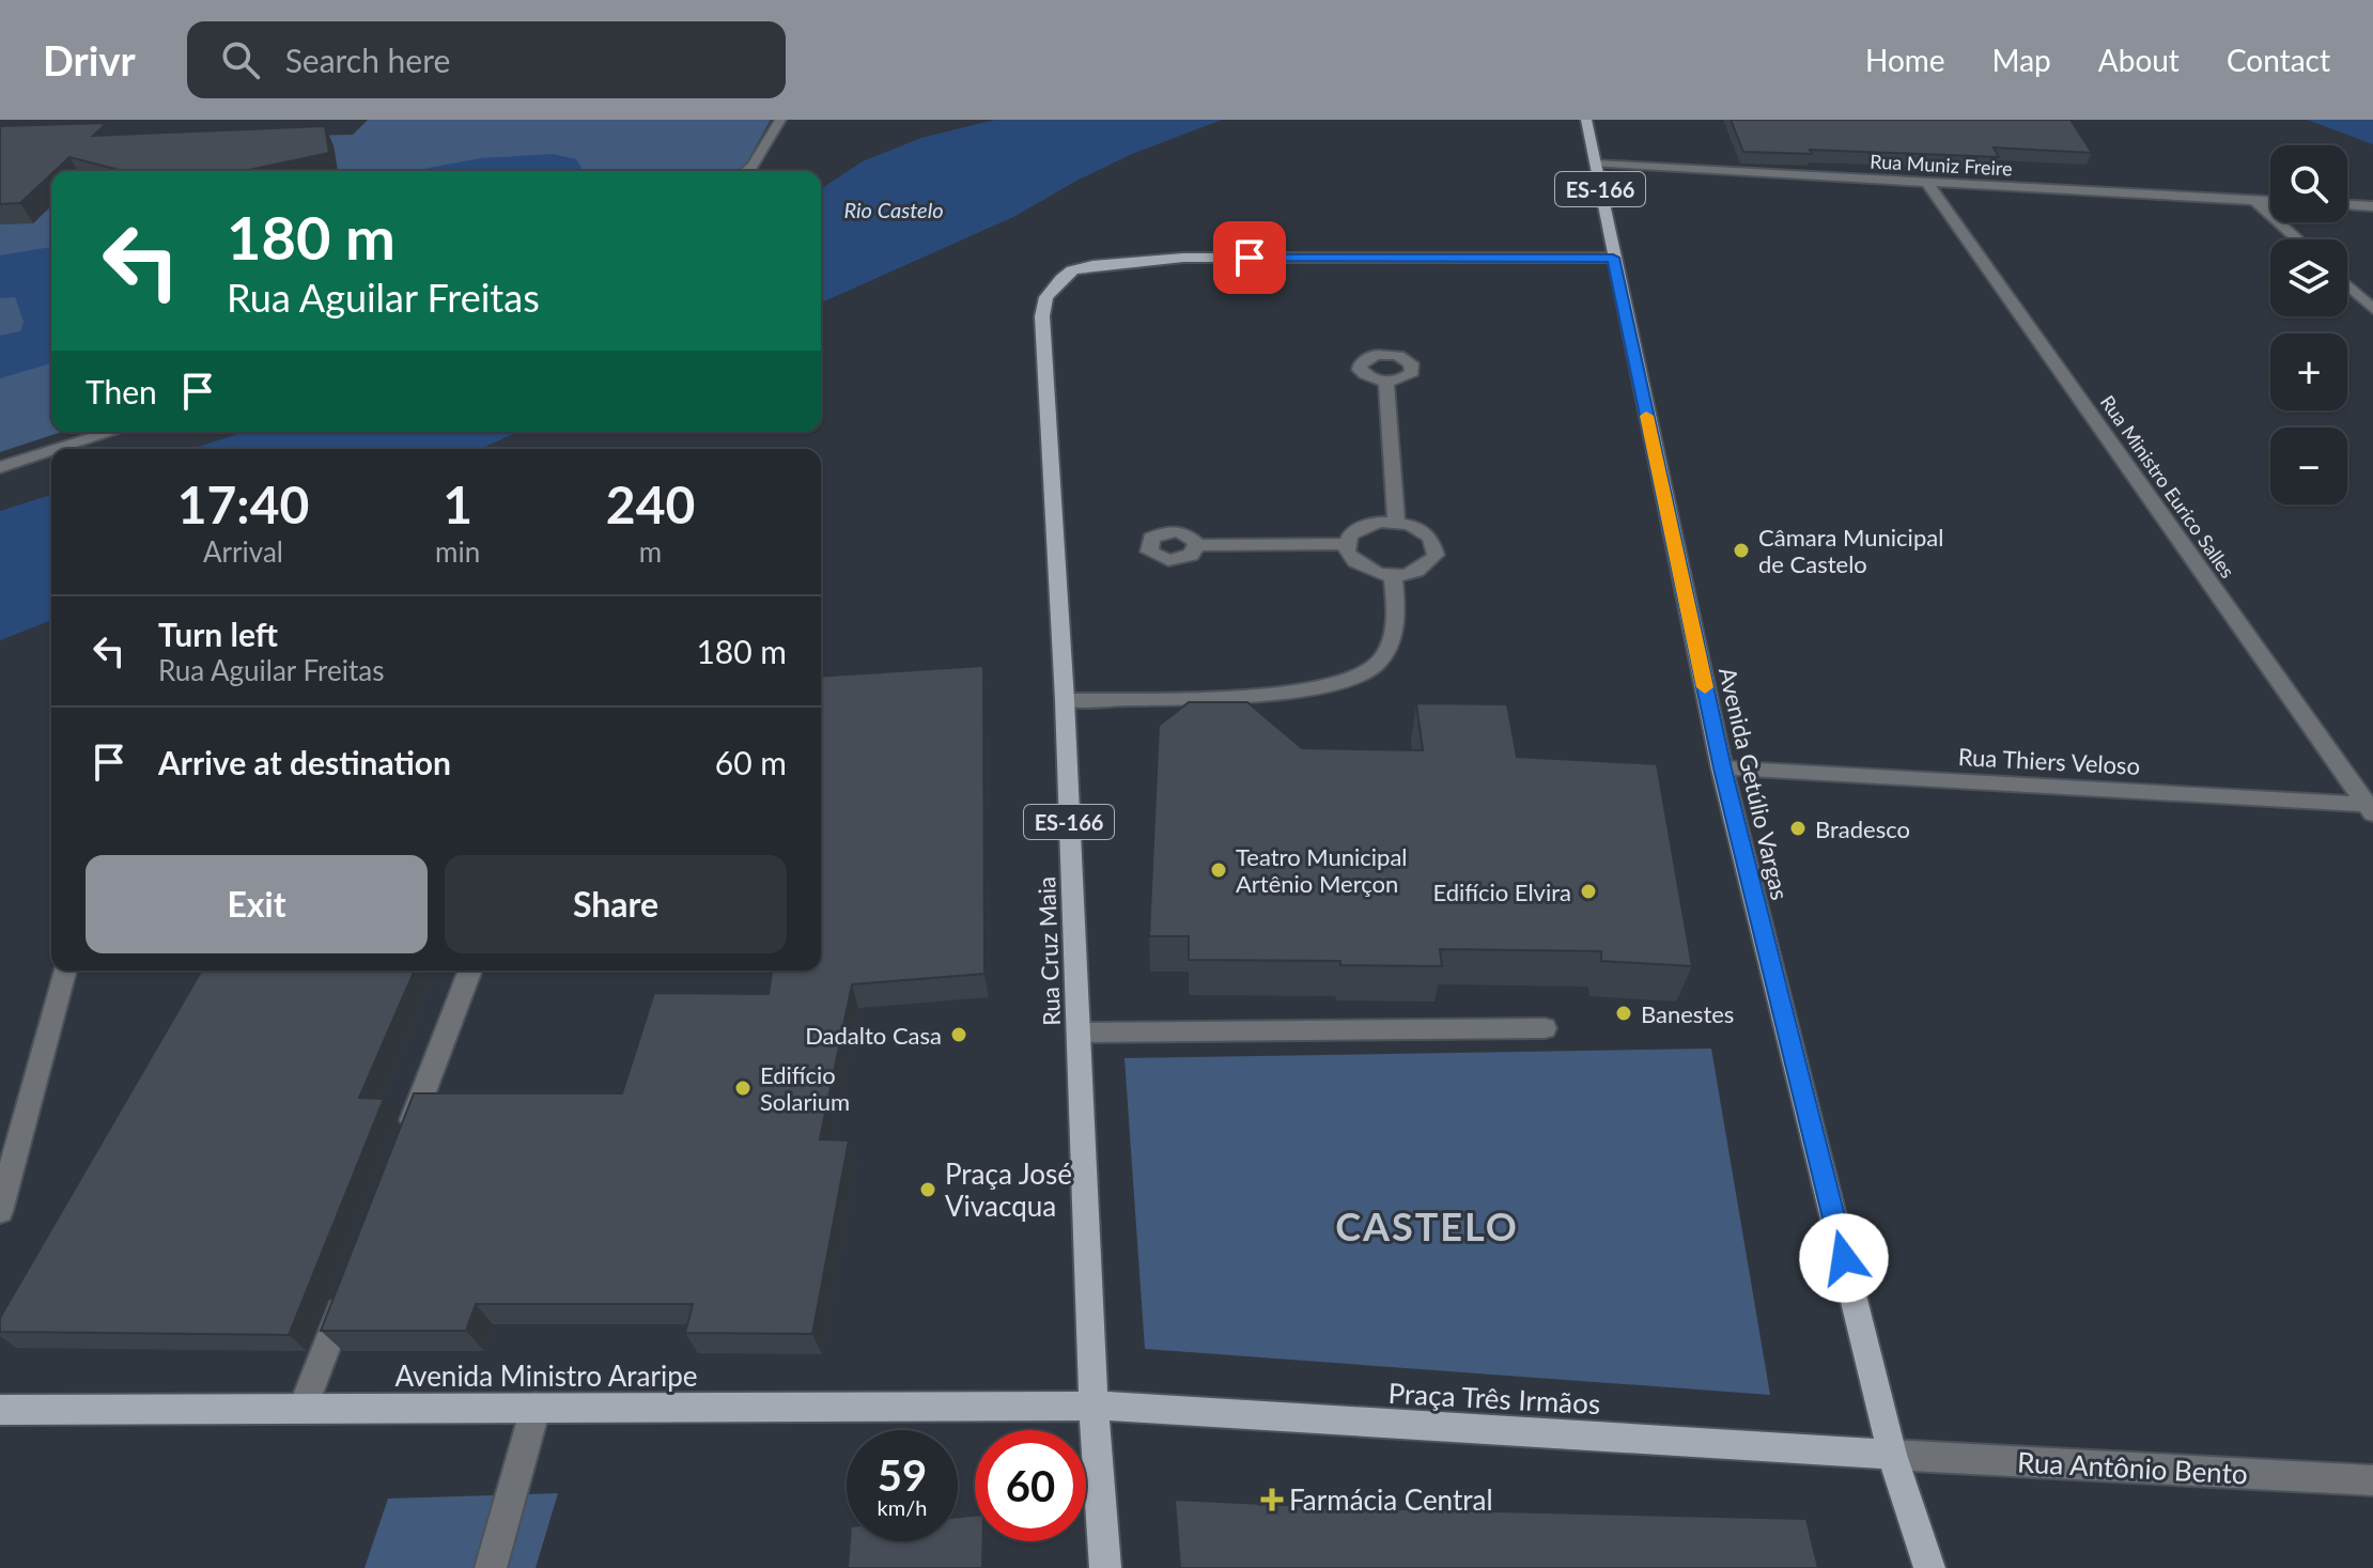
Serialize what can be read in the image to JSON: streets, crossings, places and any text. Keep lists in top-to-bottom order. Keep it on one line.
{"streets":{"main road":["ES-166","Avenida Getúlio Vargas","Rua Cruz Maia","Avenida Ministro Araripe","Praça Três Irmãos"],"street":["Rua Muniz Freire","Rua Ministro Eurico Salles","Rua Thiers Veloso","Rua Antônio Bento"]},"crossings":[["Rua Muniz Freire","Rua Ministro Eurico Salles"],["Rua Muniz Freire","Avenida Getúlio Vargas"],["ES-166","Avenida Getúlio Vargas"],["ES-166","Praça Três Irmãos"],["ES-166","Rua Antônio Bento"],["Rua Ministro Eurico Salles","Rua Thiers Veloso"],["Rua Thiers Veloso","Avenida Getúlio Vargas"],["Avenida Getúlio Vargas","Rua Cruz Maia"],["Avenida Getúlio Vargas","Praça Três Irmãos"],["Avenida Getúlio Vargas","Rua Antônio Bento"],["Rua Cruz Maia","Avenida Ministro Araripe"],["Rua Cruz Maia","Praça Três Irmãos"],["Avenida Ministro Araripe","Praça Três Irmãos"],["Praça Três Irmãos","Rua Antônio Bento"]],"districts":["CASTELO"],"water":["Rio Castelo"],"places":{"other":["Câmara Municipal de Castelo","Bradesco","Teatro Municipal Artênio Merçon","Edifício Elvira","Banestes","Dadalto Casa","Edifício Solarium","Praça José Vivacqua"],"health":["Farmácia Central"]},"page":{"header":"Drivr","search":"Search here","nav":["Home","Map","About","Contact"],"map_buttons":["+","−"],"turn":["180 m","Rua Aguilar Freitas"],"then":"Then","eta":["17:40","Arrival","1","min","240","m"],"list":[{"name":"Turn left","note":"Rua Aguilar Freitas","value":"180 m"},{"name":"Arrive at destination","value":"60 m"}],"buttons":["Exit","Share"],"speed":"59 km/h","limit":"60"}}
